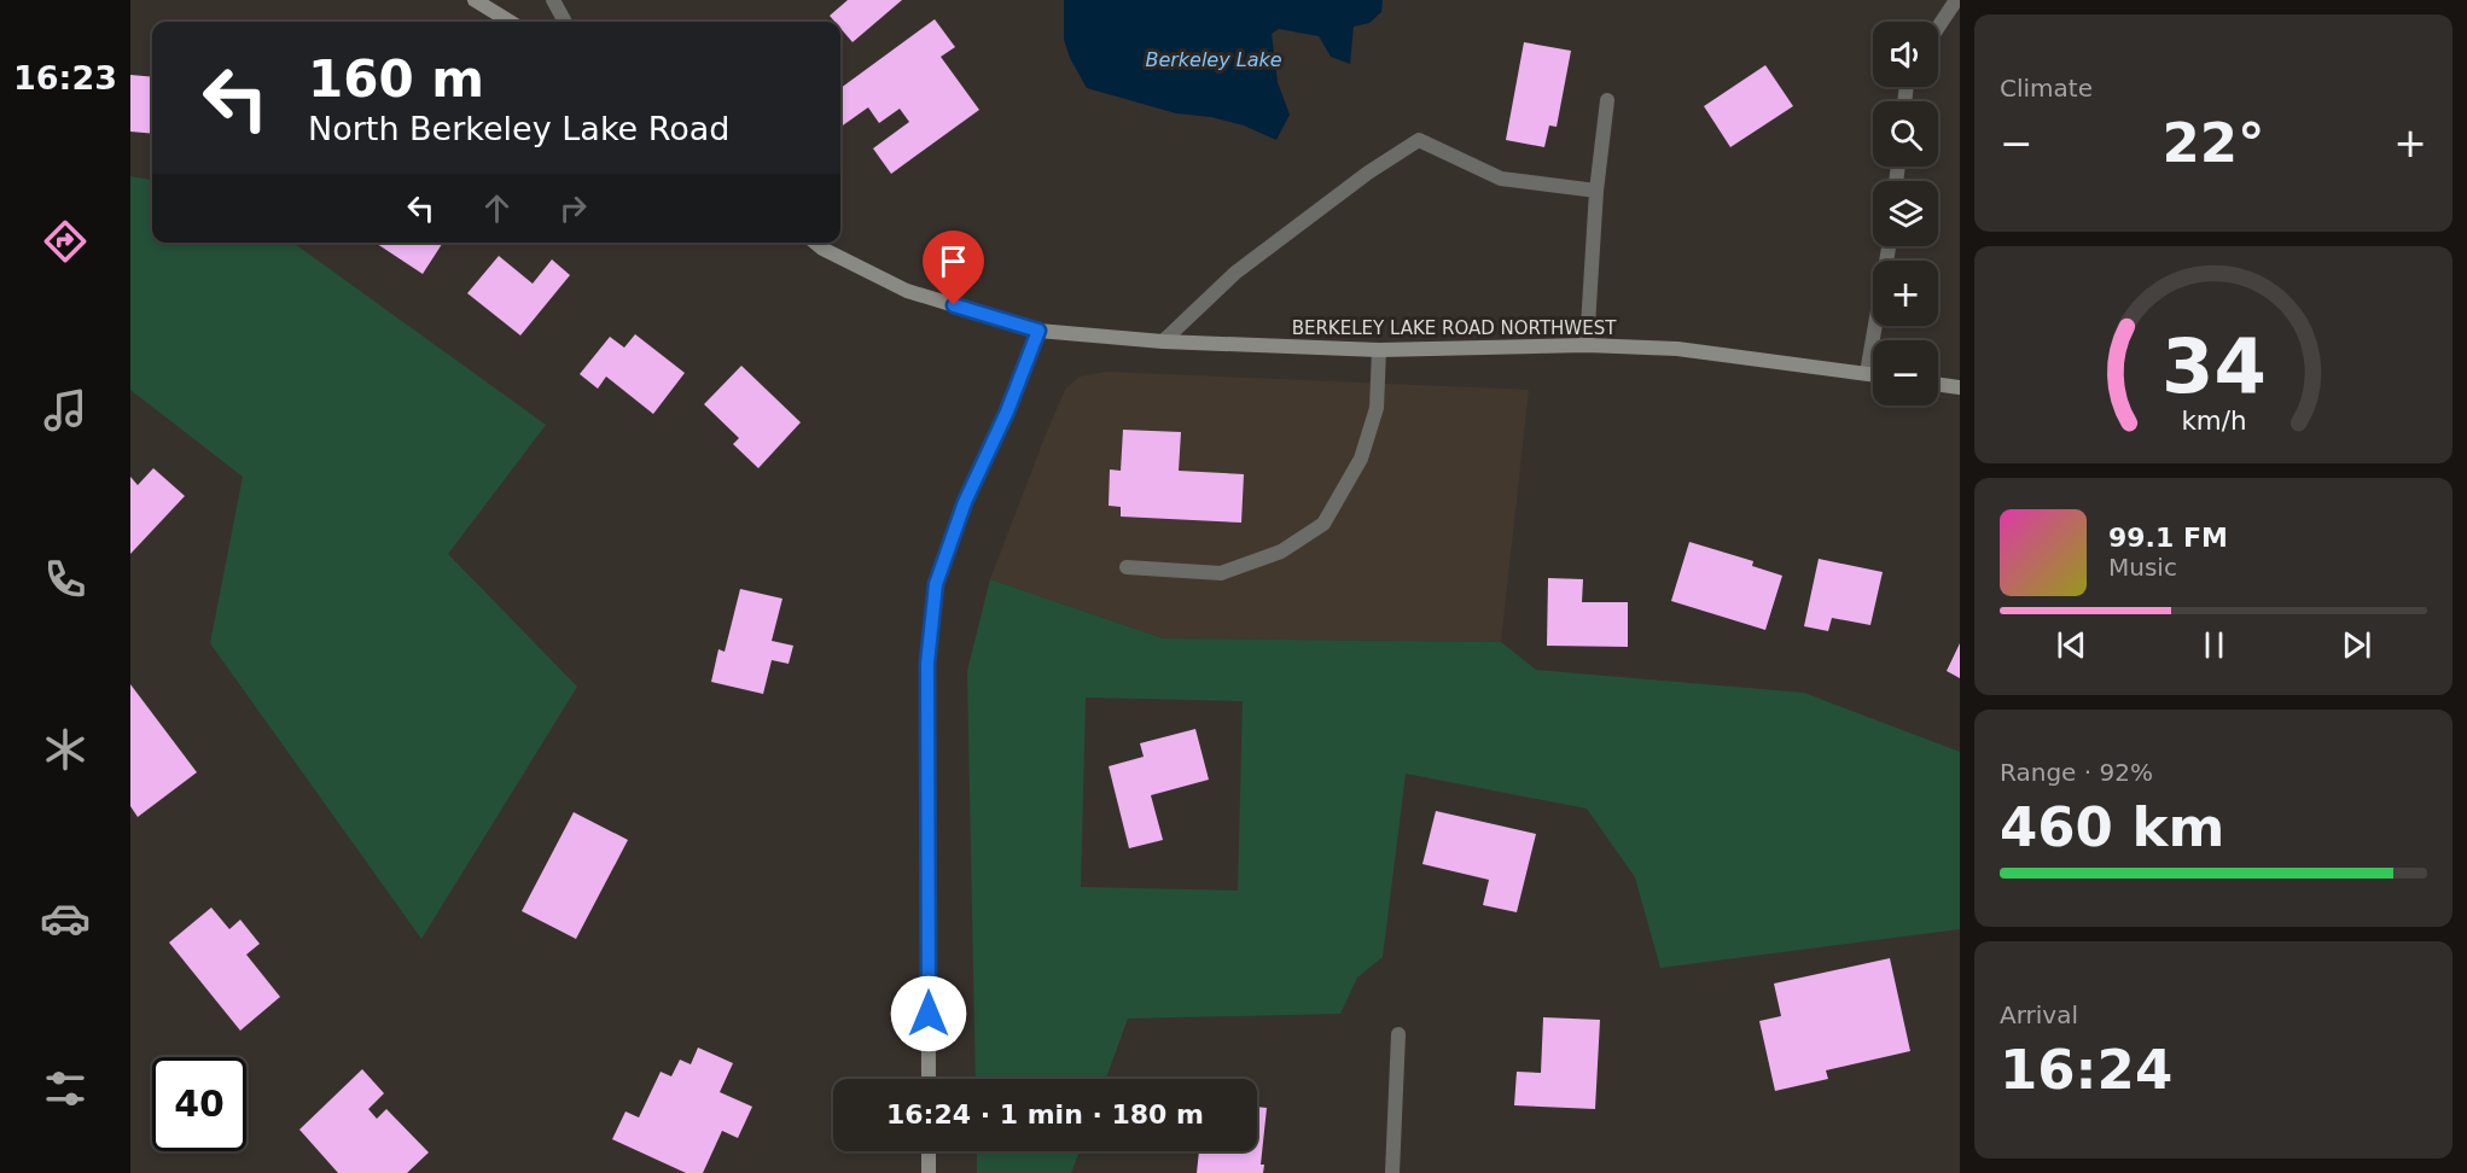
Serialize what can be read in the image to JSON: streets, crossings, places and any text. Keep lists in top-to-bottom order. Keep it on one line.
{"streets":{"street":["BERKELEY LAKE ROAD NORTHWEST"]},"water":["Berkeley Lake"],"page":{"tabs":"16:23","tile":["Climate",["Range · 92%","460 km"],["Arrival","16:24"]],"map_buttons":["+","−"],"turn":["160 m","North Berkeley Lake Road"],"heat":["−","22°","+"],"song":["99.1 FM","Music"],"limit":"40","trip":"16:24 · 1 min · 180 m","gauge":["34","km/h"]}}
